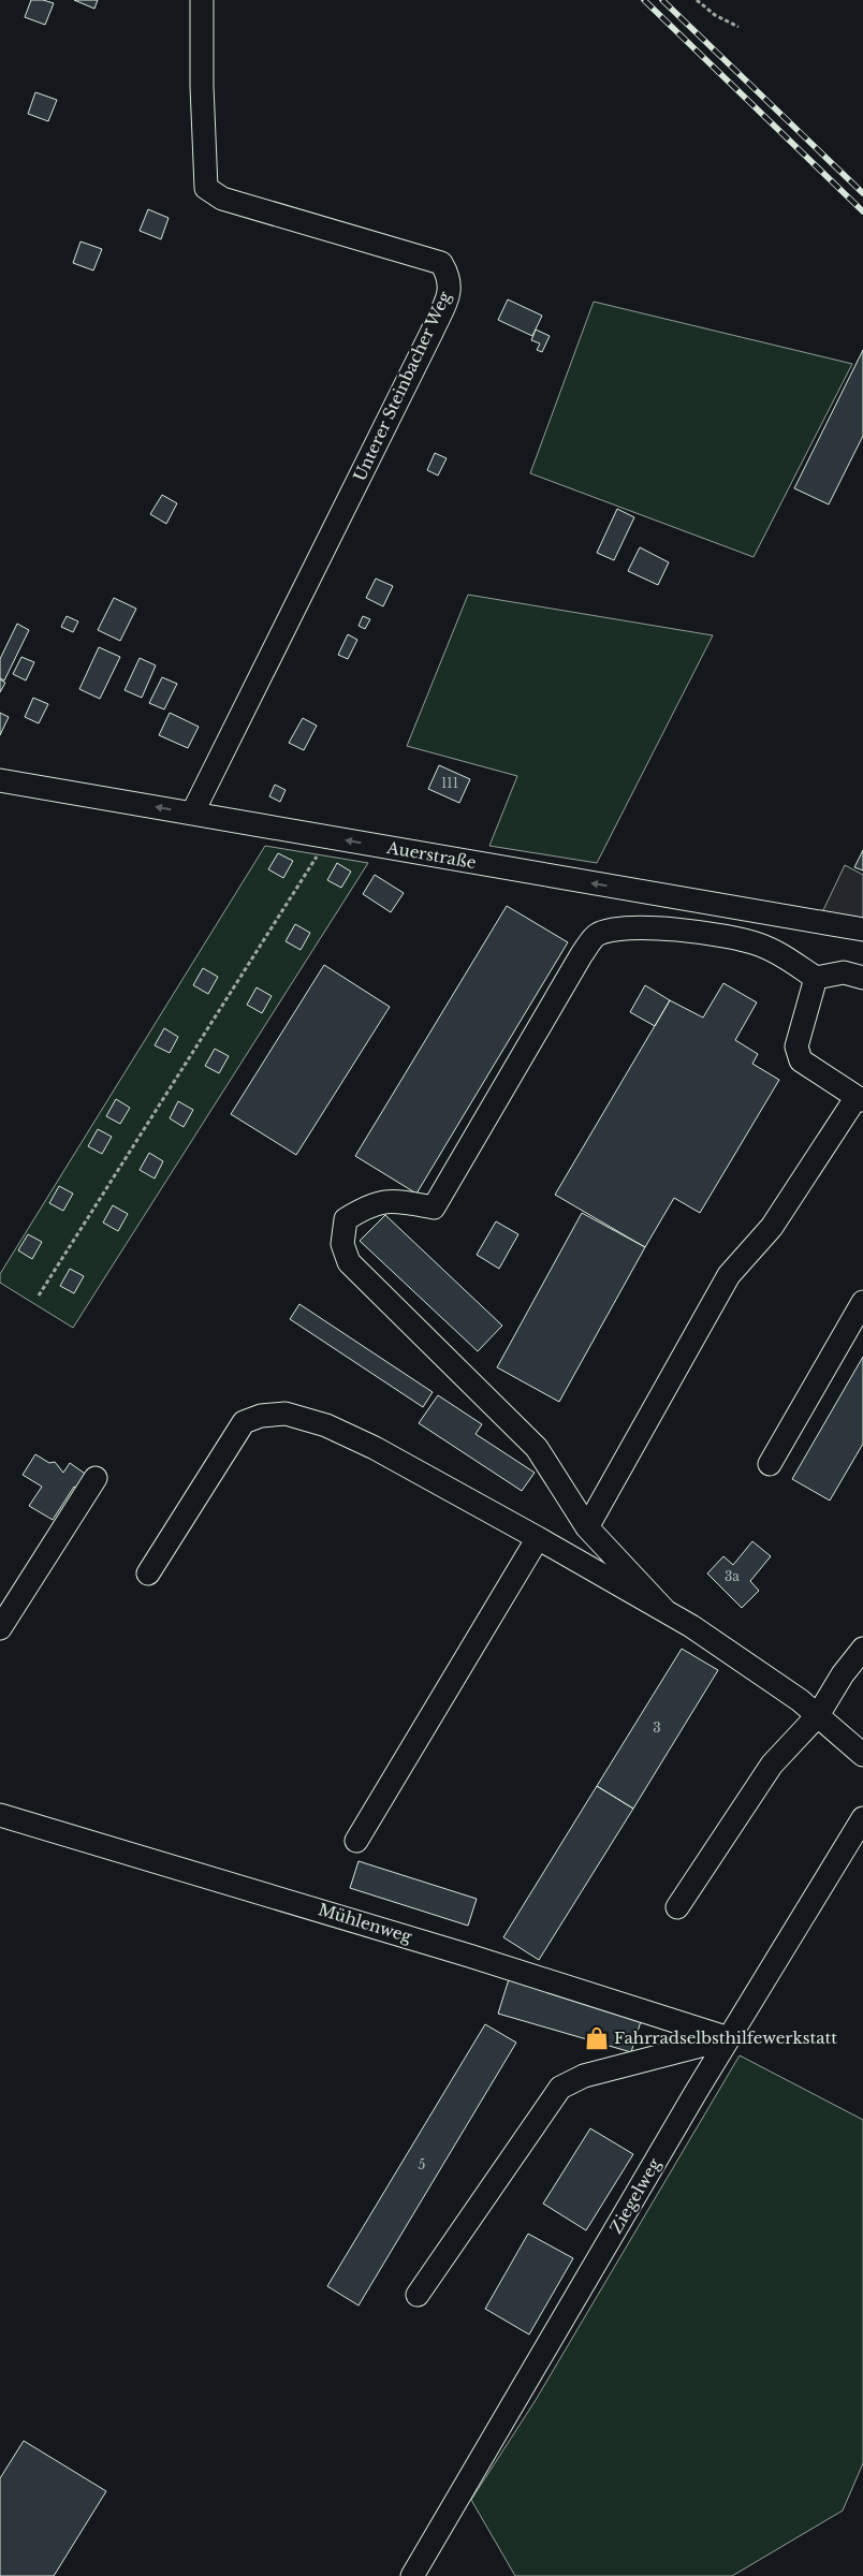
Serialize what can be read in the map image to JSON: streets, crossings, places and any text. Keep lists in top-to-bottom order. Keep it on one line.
{"streets":{"street":["Unterer Steinbacher Weg","Auerstraße","Mühlenweg","Ziegelweg"]},"crossings":[["Unterer Steinbacher Weg","Auerstraße"],["Mühlenweg","Ziegelweg"]],"one_way":["Auerstraße"],"places":{"shop":["Fahrradselbsthilfewerkstatt"]},"house_numbers":["111","3a","3","5"]}
